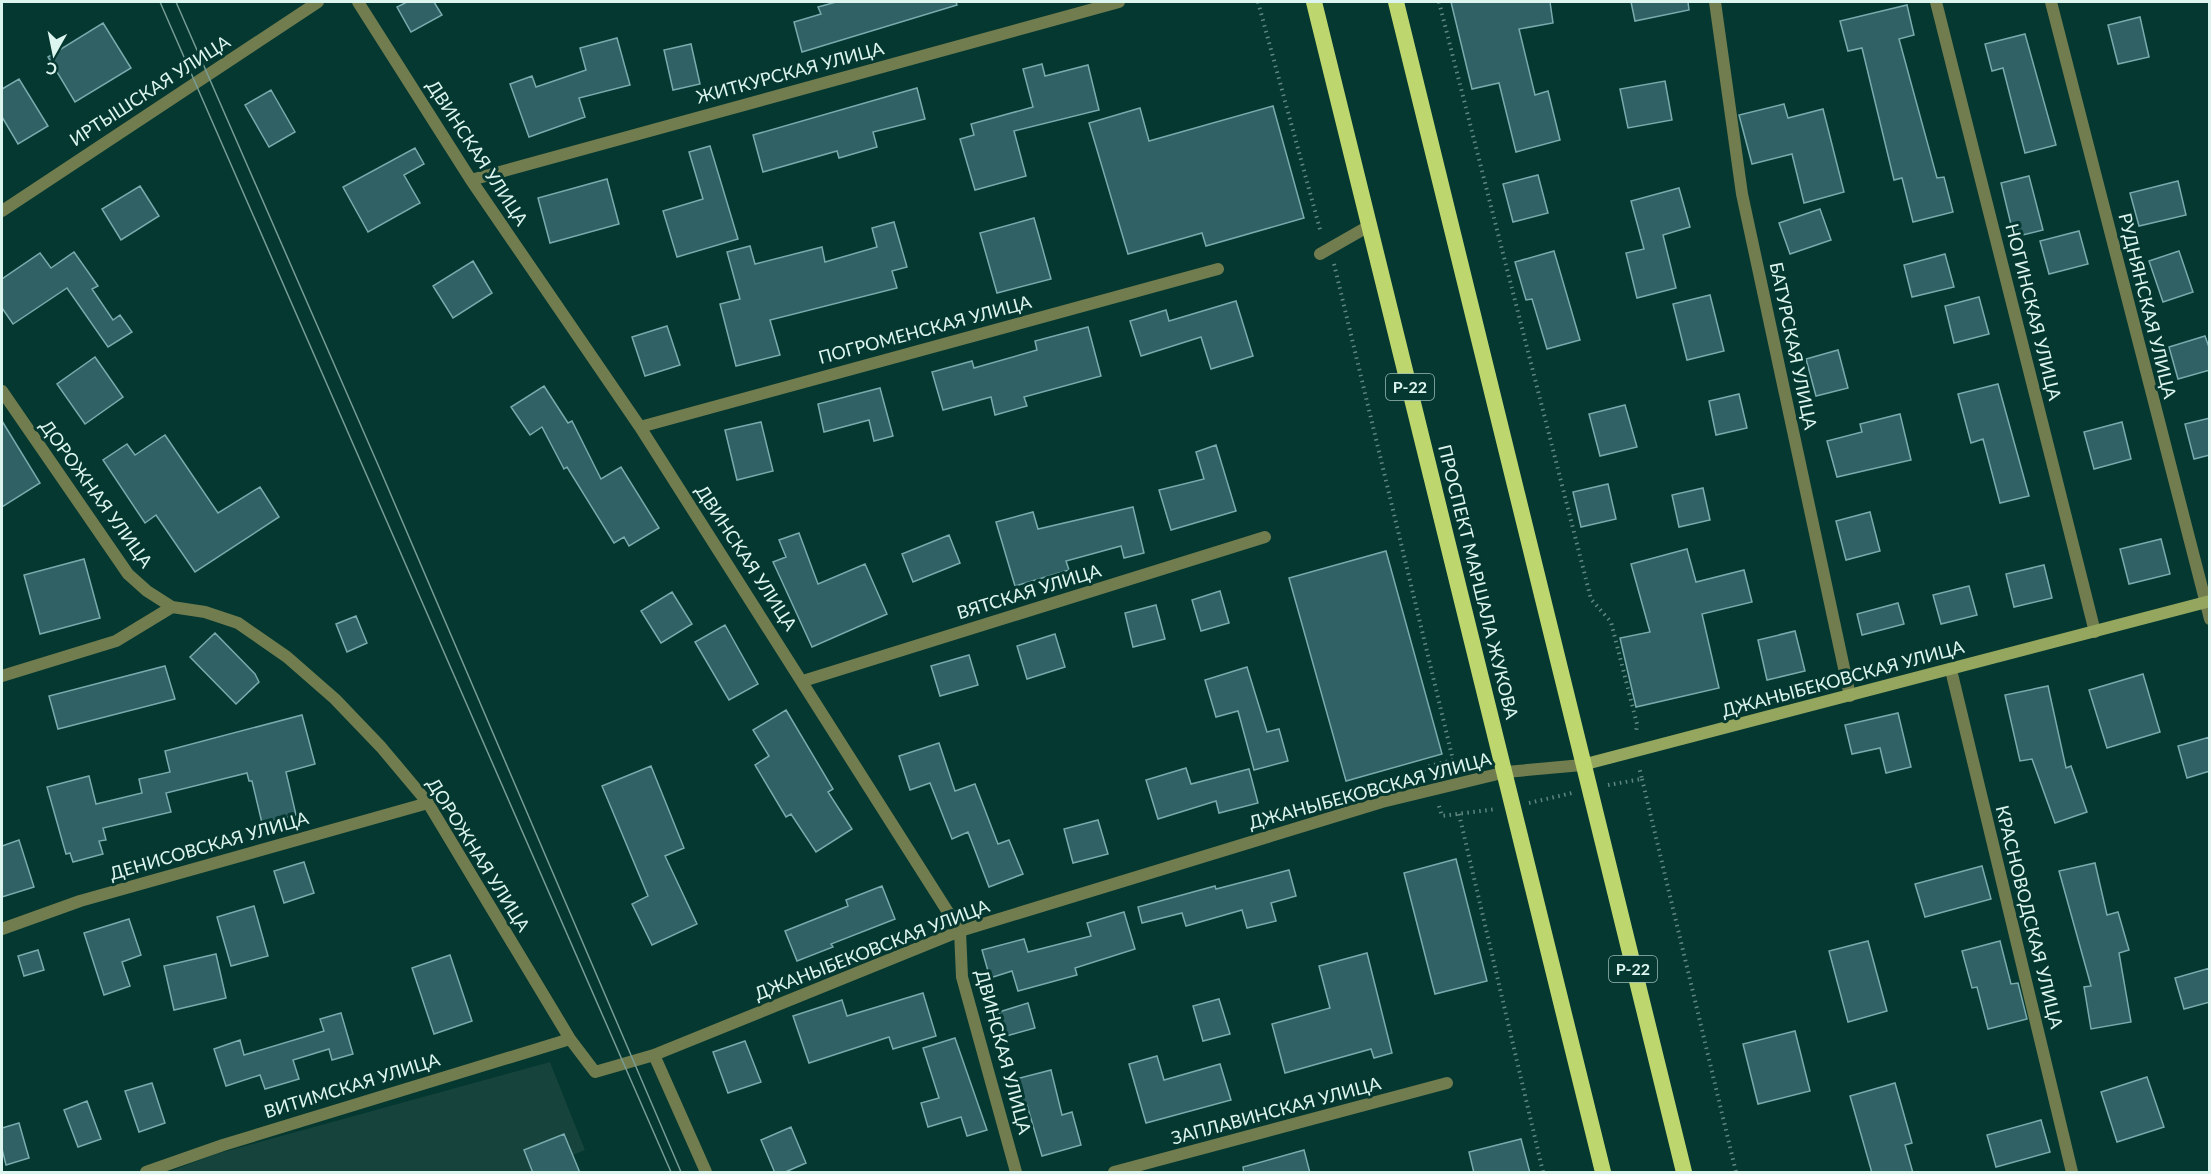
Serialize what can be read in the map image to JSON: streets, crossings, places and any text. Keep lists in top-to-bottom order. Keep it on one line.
{"streets":{"highway":["Р-22","ПРОСПЕКТ МАРШАЛА ЖУКОВА"],"main road":["ДЖАНЫБЕКОВСКАЯ УЛИЦА"],"street":["ЖИТКУРСКАЯ УЛИЦА","ИРТЫШСКАЯ УЛИЦА","ДВИНСКАЯ УЛИЦА","РУДНЯНСКАЯ УЛИЦА","НОГИНСКАЯ УЛИЦА","ПОГРОМЕНСКАЯ УЛИЦА","БАТУРСКАЯ УЛИЦА","ДОРОЖНАЯ УЛИЦА","ВЯТСКАЯ УЛИЦА","ДЕНИСОВСКАЯ УЛИЦА","КРАСНОВОДСКАЯ УЛИЦА","ВИТИМСКАЯ УЛИЦА","ЗАПЛАВИНСКАЯ УЛИЦА"]},"crossings":[["ЖИТКУРСКАЯ УЛИЦА","ДВИНСКАЯ УЛИЦА"],["ДВИНСКАЯ УЛИЦА","ПОГРОМЕНСКАЯ УЛИЦА"],["ДВИНСКАЯ УЛИЦА","ВЯТСКАЯ УЛИЦА"],["ДВИНСКАЯ УЛИЦА","ДЖАНЫБЕКОВСКАЯ УЛИЦА"],["РУДНЯНСКАЯ УЛИЦА","ДЖАНЫБЕКОВСКАЯ УЛИЦА"],["НОГИНСКАЯ УЛИЦА","ДЖАНЫБЕКОВСКАЯ УЛИЦА"],["БАТУРСКАЯ УЛИЦА","ДЖАНЫБЕКОВСКАЯ УЛИЦА"],["Р-22","ДЖАНЫБЕКОВСКАЯ УЛИЦА"],["ДОРОЖНАЯ УЛИЦА","ДЖАНЫБЕКОВСКАЯ УЛИЦА"],["ДОРОЖНАЯ УЛИЦА","ДЕНИСОВСКАЯ УЛИЦА"],["ДОРОЖНАЯ УЛИЦА","ВИТИМСКАЯ УЛИЦА"],["ПРОСПЕКТ МАРШАЛА ЖУКОВА","ДЖАНЫБЕКОВСКАЯ УЛИЦА"],["ДЖАНЫБЕКОВСКАЯ УЛИЦА","КРАСНОВОДСКАЯ УЛИЦА"]],"north":"bottom"}
